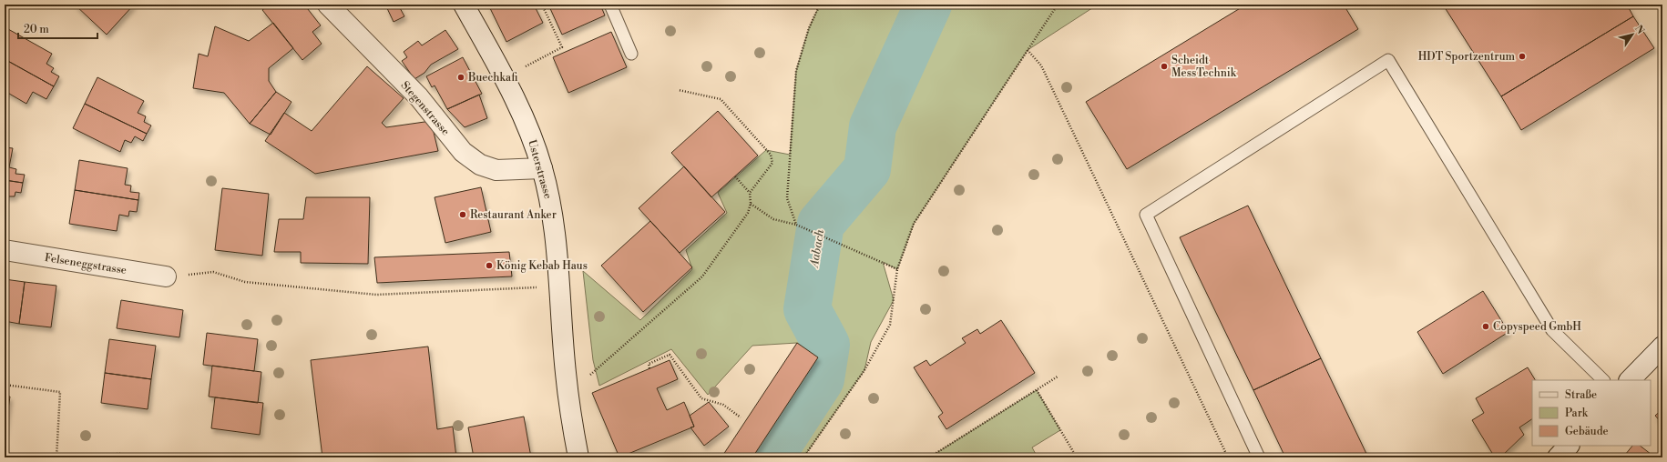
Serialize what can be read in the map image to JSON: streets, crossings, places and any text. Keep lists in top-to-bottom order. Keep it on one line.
{"streets":{"street":["Stegenstrasse","Usterstrasse","Felseneggstrasse"]},"crossings":[["Stegenstrasse","Usterstrasse"]],"water":["Aabach"],"places":["HDT Sportzentrum","Scheidt MessTechnik","Buechkafi","Restaurant Anker","König Kebab Haus","Copyspeed GmbH"],"legend":["Straße","Park","Gebäude"],"scale_bar":"20 m","north":"top right"}
